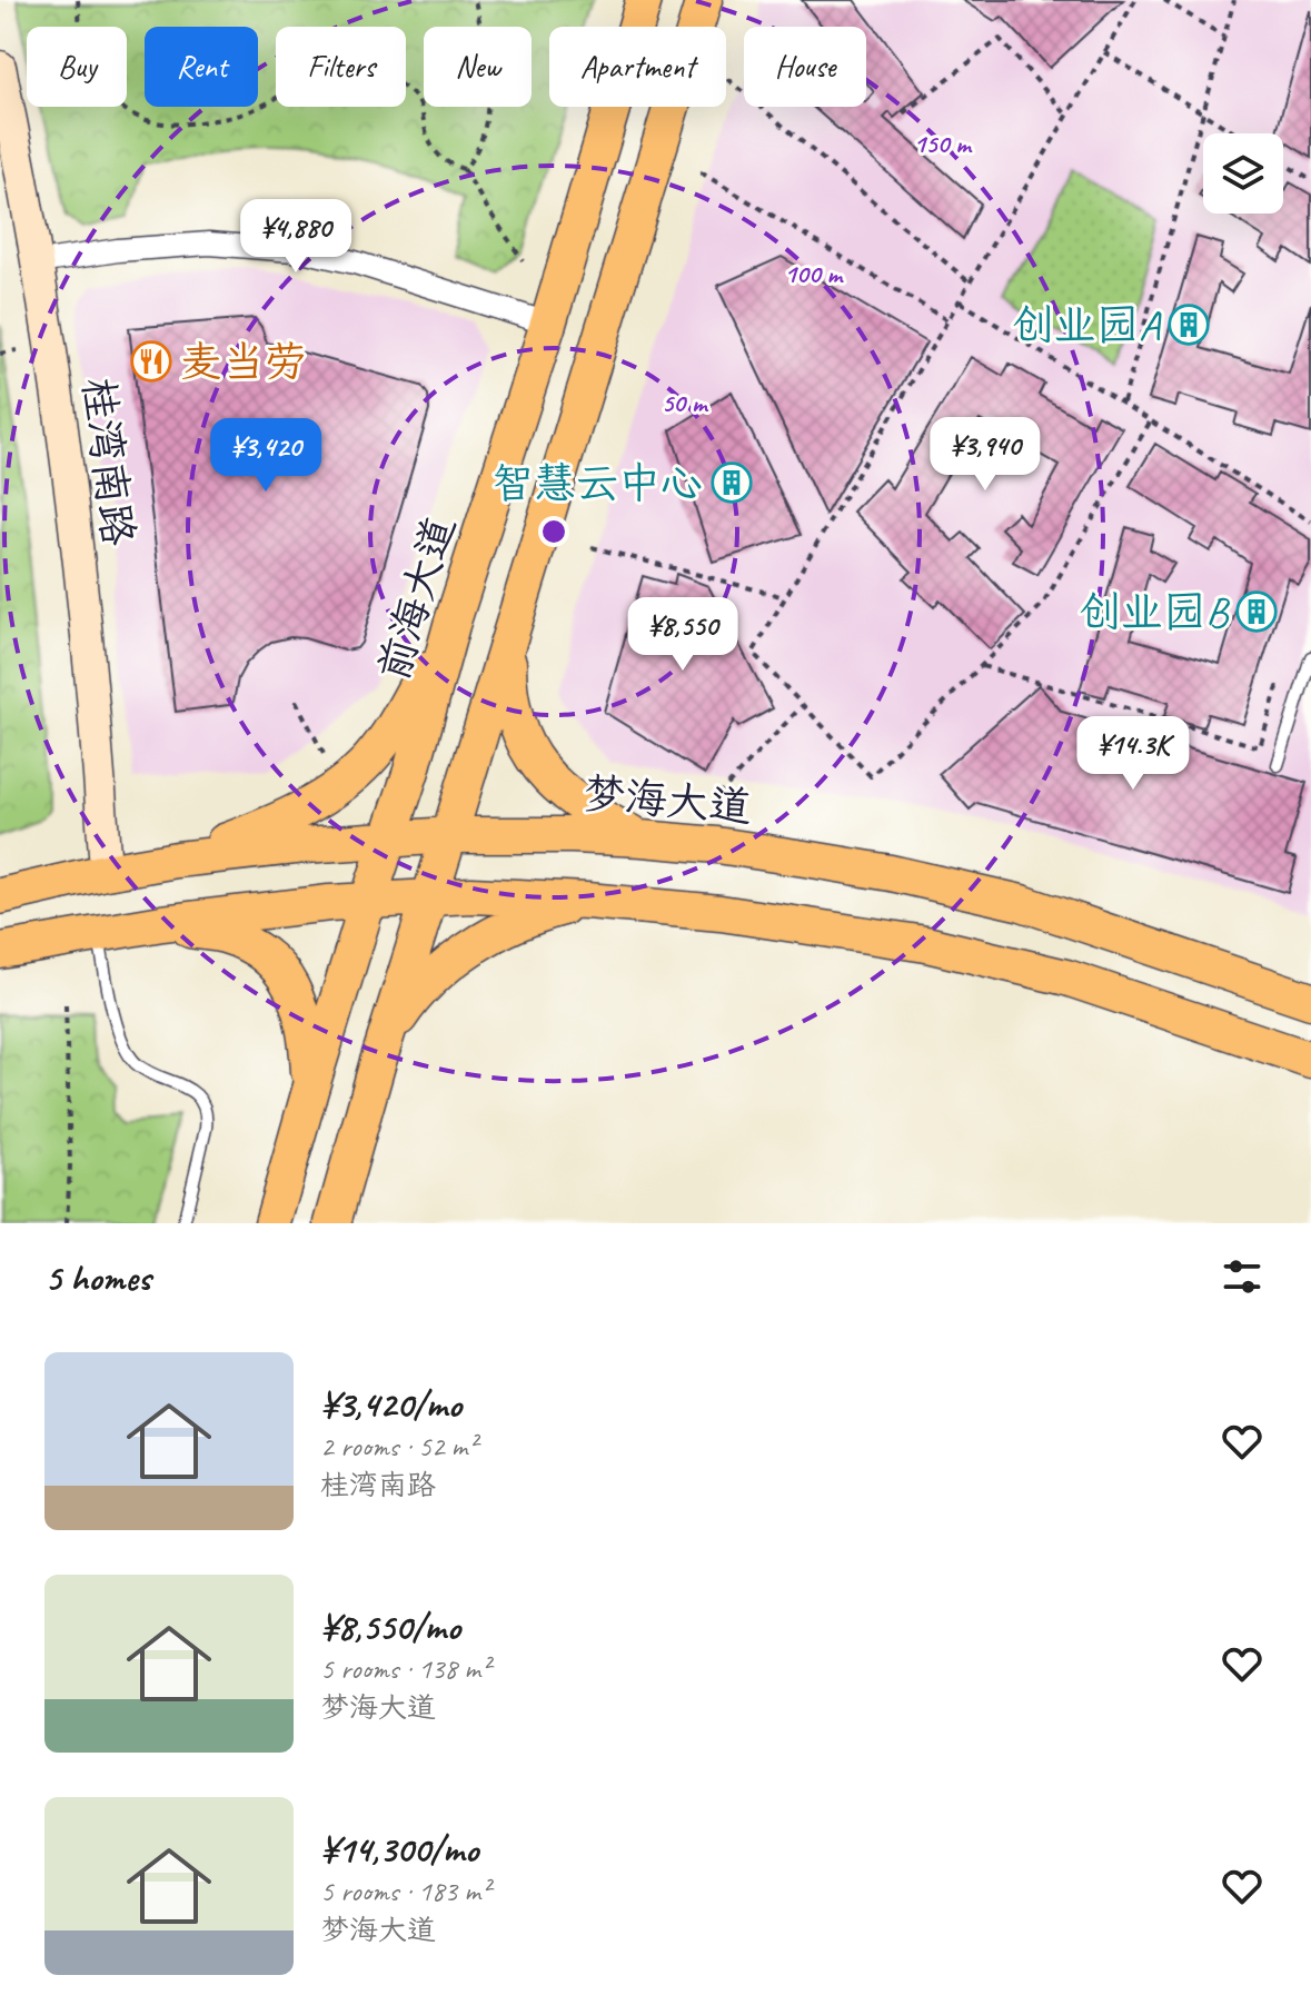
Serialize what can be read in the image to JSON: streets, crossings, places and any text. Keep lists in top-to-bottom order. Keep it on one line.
{"streets":{"main road":["前海大道","梦海大道"],"street":["桂湾南路"]},"crossings":[["桂湾南路","梦海大道"],["前海大道","梦海大道"]],"places":{"building":["创业园A","智慧云中心","创业园B"],"restaurant":["麦当劳"]},"page":{"chip":["Buy","Rent","Filters","New","Apartment","House"],"price":["¥4,880","¥3,940","¥3,420","¥8,550","¥14.3K"],"heading":"5 homes","list":[{"name":"¥3,420/mo","note":"2 rooms · 52 m² · 桂湾南路"},{"name":"¥8,550/mo","note":"5 rooms · 138 m² · 梦海大道"},{"name":"¥14,300/mo","note":"5 rooms · 183 m² · 梦海大道"}]},"rings":["150 m","100 m","50 m"]}
